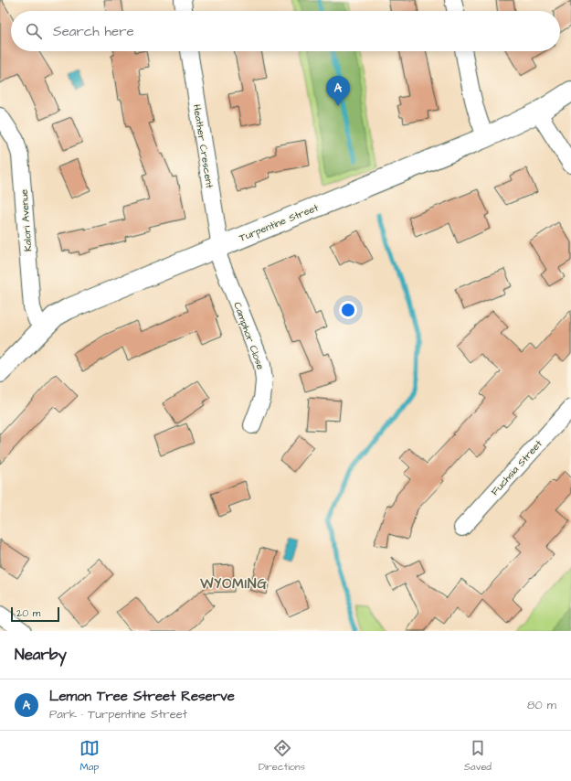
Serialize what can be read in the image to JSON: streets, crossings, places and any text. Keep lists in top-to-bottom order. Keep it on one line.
{"streets":{"street":["Heather Crescent","Kalori Avenue","Turpentine Street","Camphor Close","Fuchsia Street"]},"crossings":[["Heather Crescent","Turpentine Street"],["Heather Crescent","Camphor Close"],["Kalori Avenue","Turpentine Street"],["Turpentine Street","Camphor Close"]],"districts":["WYOMING"],"scale_bar":"20 m","page":{"search":"Search here","pins":"A","scale":"20 m","heading":"Nearby","list":[{"mark":"A","name":"Lemon Tree Street Reserve","note":"Park · Turpentine Street","value":"80 m"}],"nav":["Map","Directions","Saved"]}}
